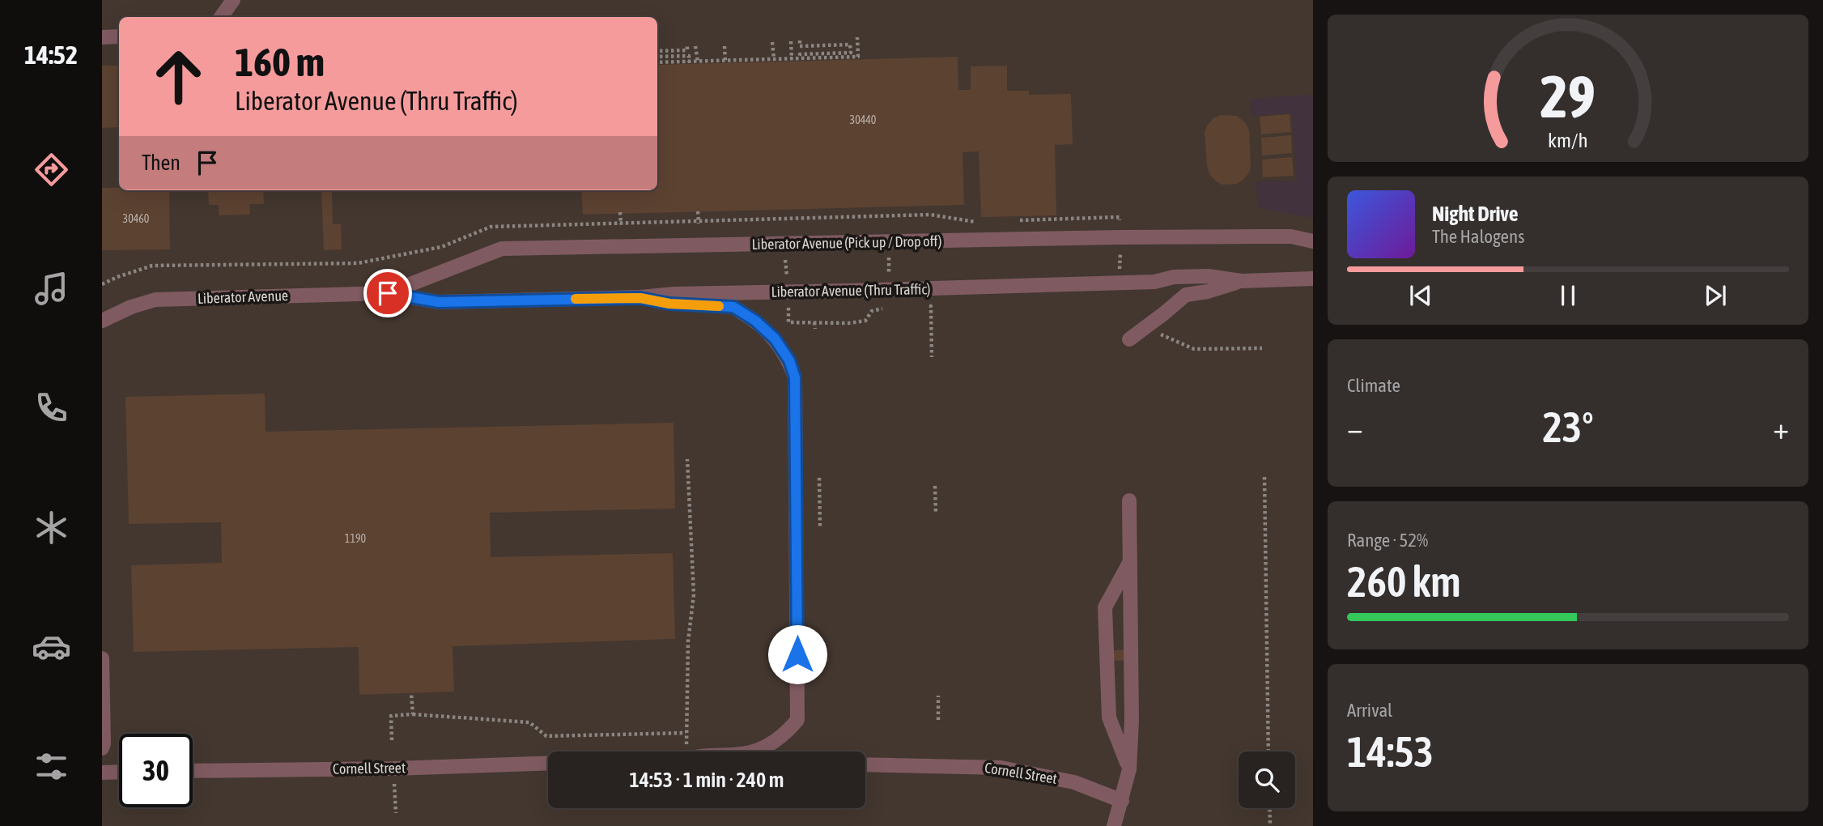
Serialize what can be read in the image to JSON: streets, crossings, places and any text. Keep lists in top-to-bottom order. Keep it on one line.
{"streets":{"street":["Liberator Avenue (Pick up / Drop off)","Liberator Avenue (Thru Traffic)","Liberator Avenue","Cornell Street"]},"crossings":[["Liberator Avenue (Pick up / Drop off)","Liberator Avenue (Thru Traffic)"],["Liberator Avenue (Pick up / Drop off)","Liberator Avenue"],["Liberator Avenue (Thru Traffic)","Liberator Avenue"]],"house_numbers":["30440","30460","1190"],"page":{"tabs":"14:52","turn":["160 m","Liberator Avenue (Thru Traffic)"],"then":"Then","song":["Night Drive","The Halogens"],"tile":["Climate",["Range · 52%","260 km"],["Arrival","14:53"]],"heat":["−","23°","+"],"limit":"30","trip":"14:53 · 1 min · 240 m","gauge":["29","km/h"]}}
